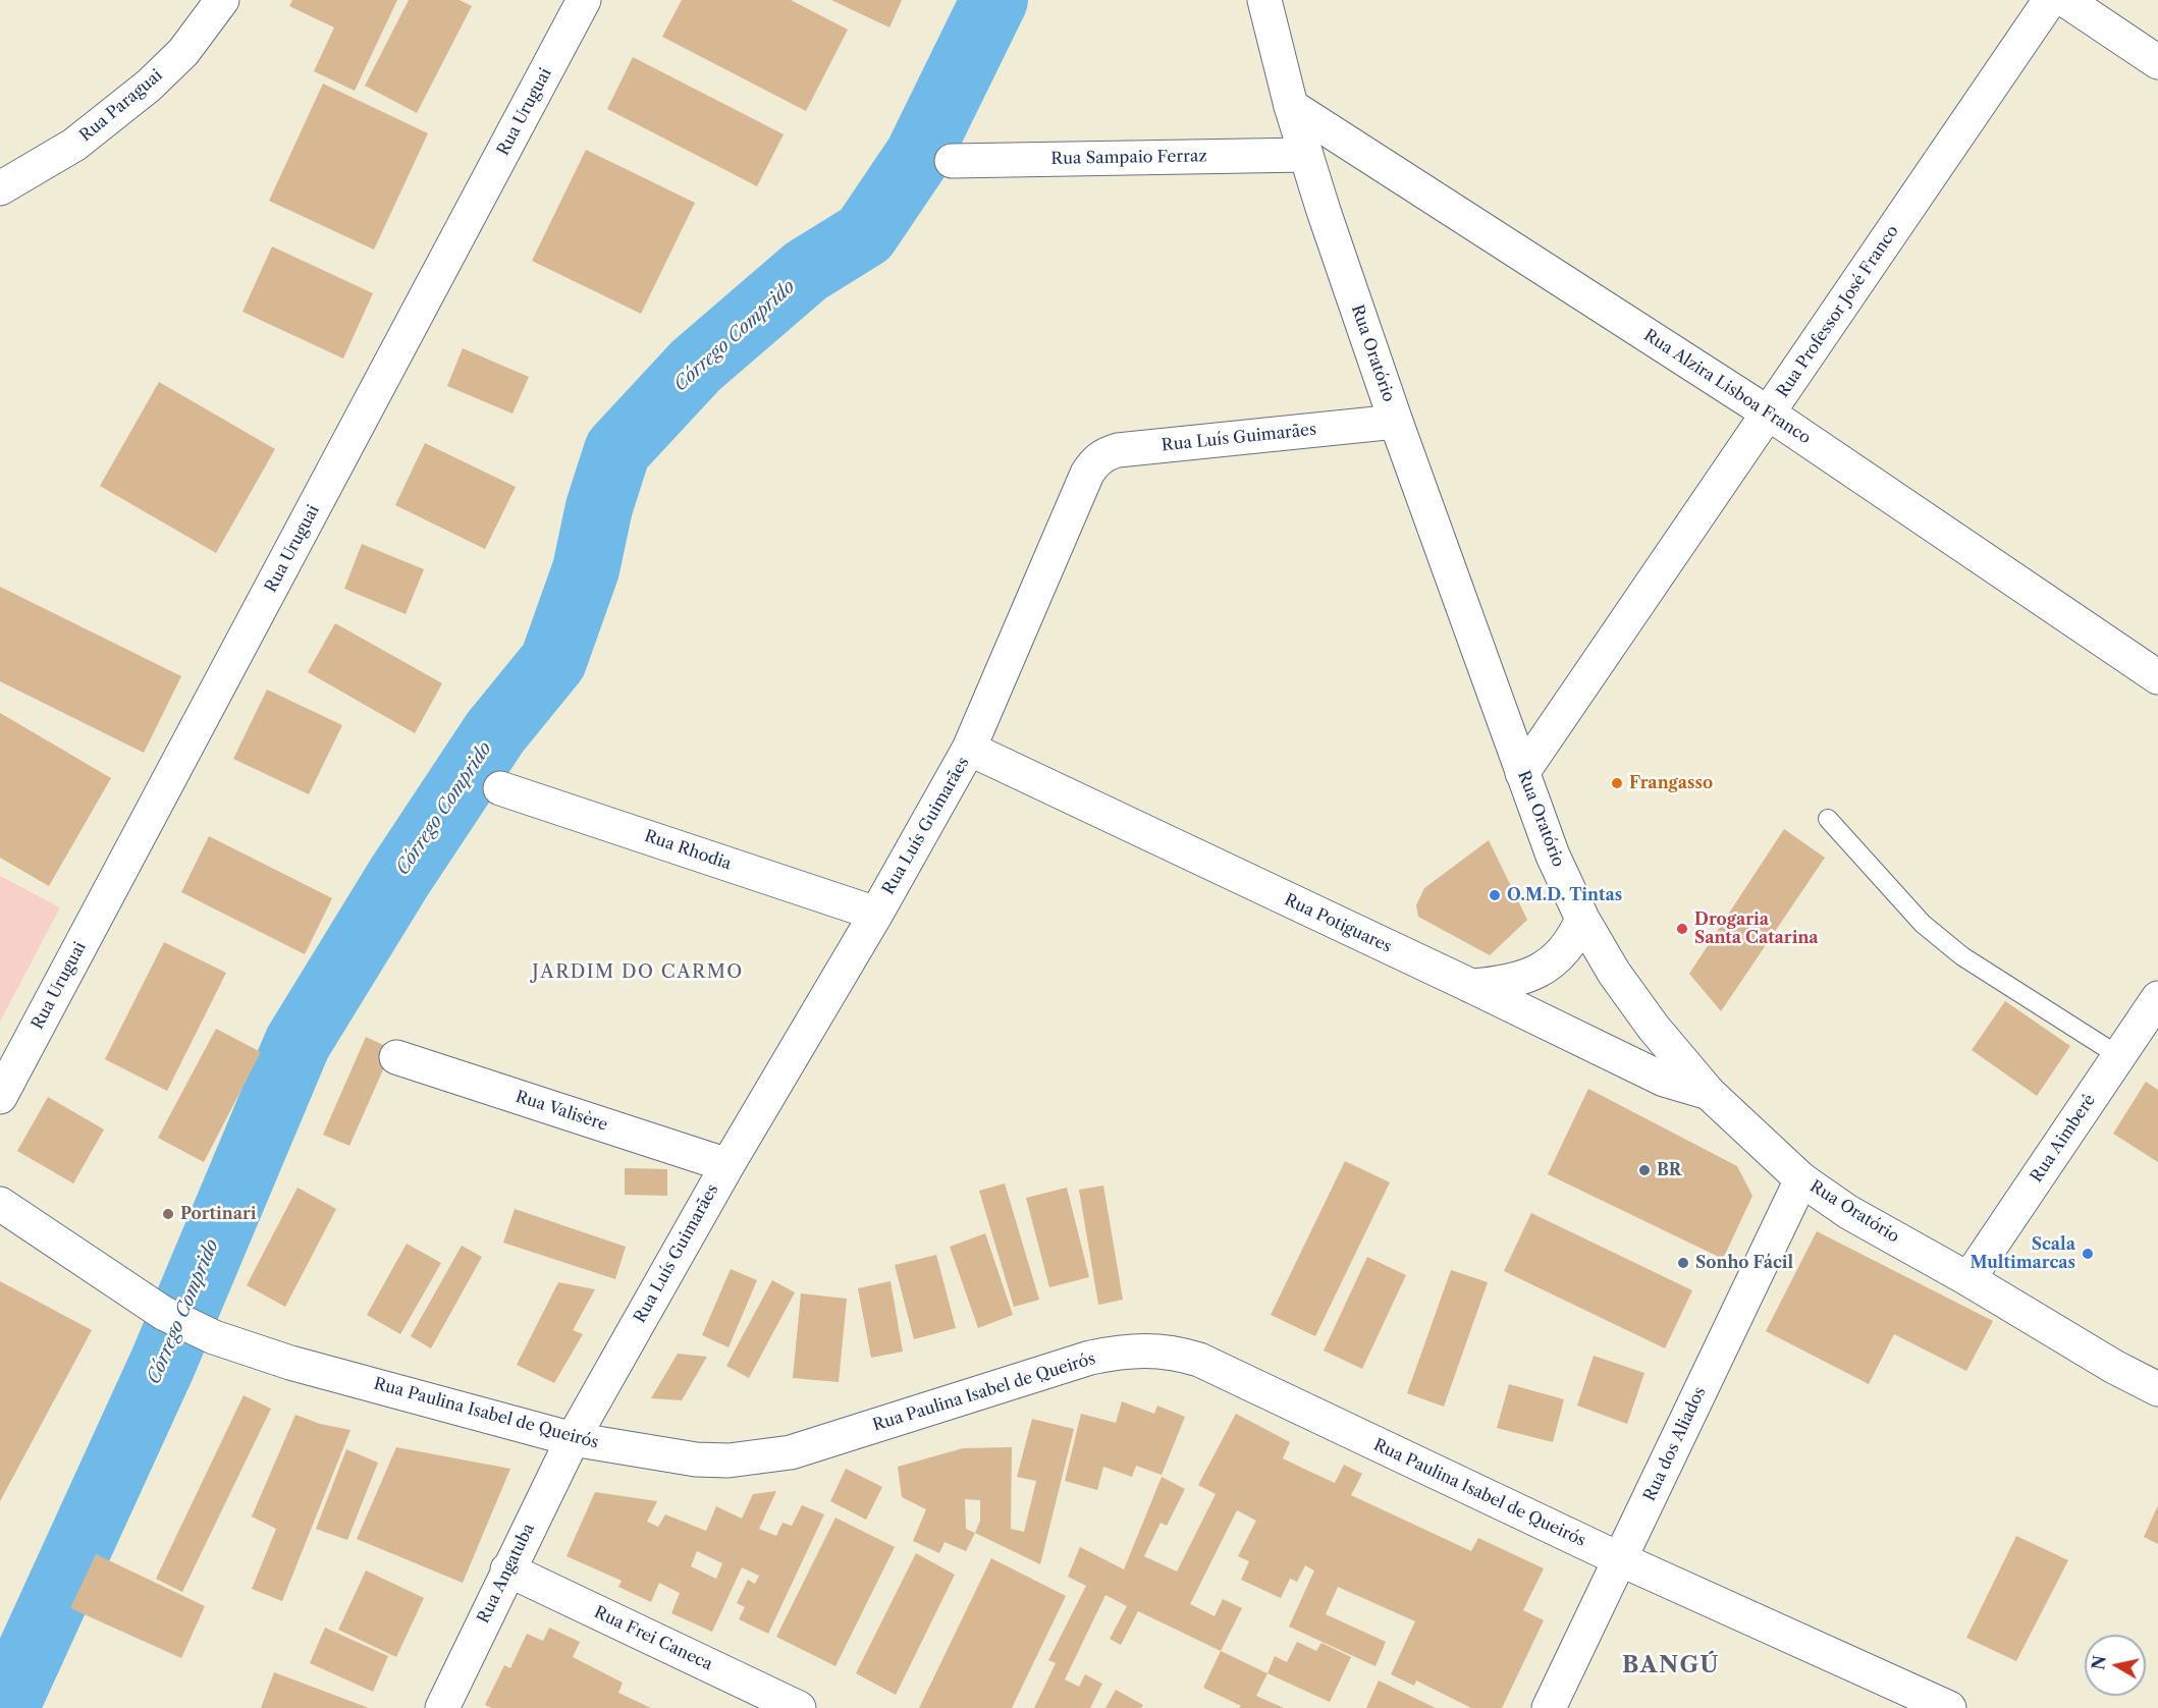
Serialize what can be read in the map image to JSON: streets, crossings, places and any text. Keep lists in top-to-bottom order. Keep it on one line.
{"streets":{"street":["Rua Paraguai","Rua Uruguai","Rua Sampaio Ferraz","Rua Professor José Franco","Rua Oratório","Rua Alzira Lisboa Franco","Rua Luís Guimarães","Rua Rhodia","Rua Potiguares","Rua Valisère","Rua Aimberê","Rua Paulina Isabel de Queirós","Rua dos Aliados","Rua Angatuba","Rua Frei Caneca"]},"crossings":[["Rua Sampaio Ferraz","Rua Oratório"],["Rua Professor José Franco","Rua Oratório"],["Rua Professor José Franco","Rua Alzira Lisboa Franco"],["Rua Oratório","Rua Alzira Lisboa Franco"],["Rua Oratório","Rua Luís Guimarães"],["Rua Oratório","Rua Potiguares"],["Rua Oratório","Rua Aimberê"],["Rua Oratório","Rua dos Aliados"],["Rua Luís Guimarães","Rua Rhodia"],["Rua Luís Guimarães","Rua Potiguares"],["Rua Luís Guimarães","Rua Valisère"],["Rua Luís Guimarães","Rua Paulina Isabel de Queirós"],["Rua Luís Guimarães","Rua Angatuba"],["Rua Paulina Isabel de Queirós","Rua dos Aliados"],["Rua Paulina Isabel de Queirós","Rua Angatuba"],["Rua Angatuba","Rua Frei Caneca"]],"districts":["JARDIM DO CARMO","BANGÚ"],"water":["Córrego Comprido"],"places":["Frangasso","O.M.D. Tintas","Drogaria Santa Catarina","BR","Portinari","Scala Multimarcas","Sonho Fácil"],"north":"left"}
